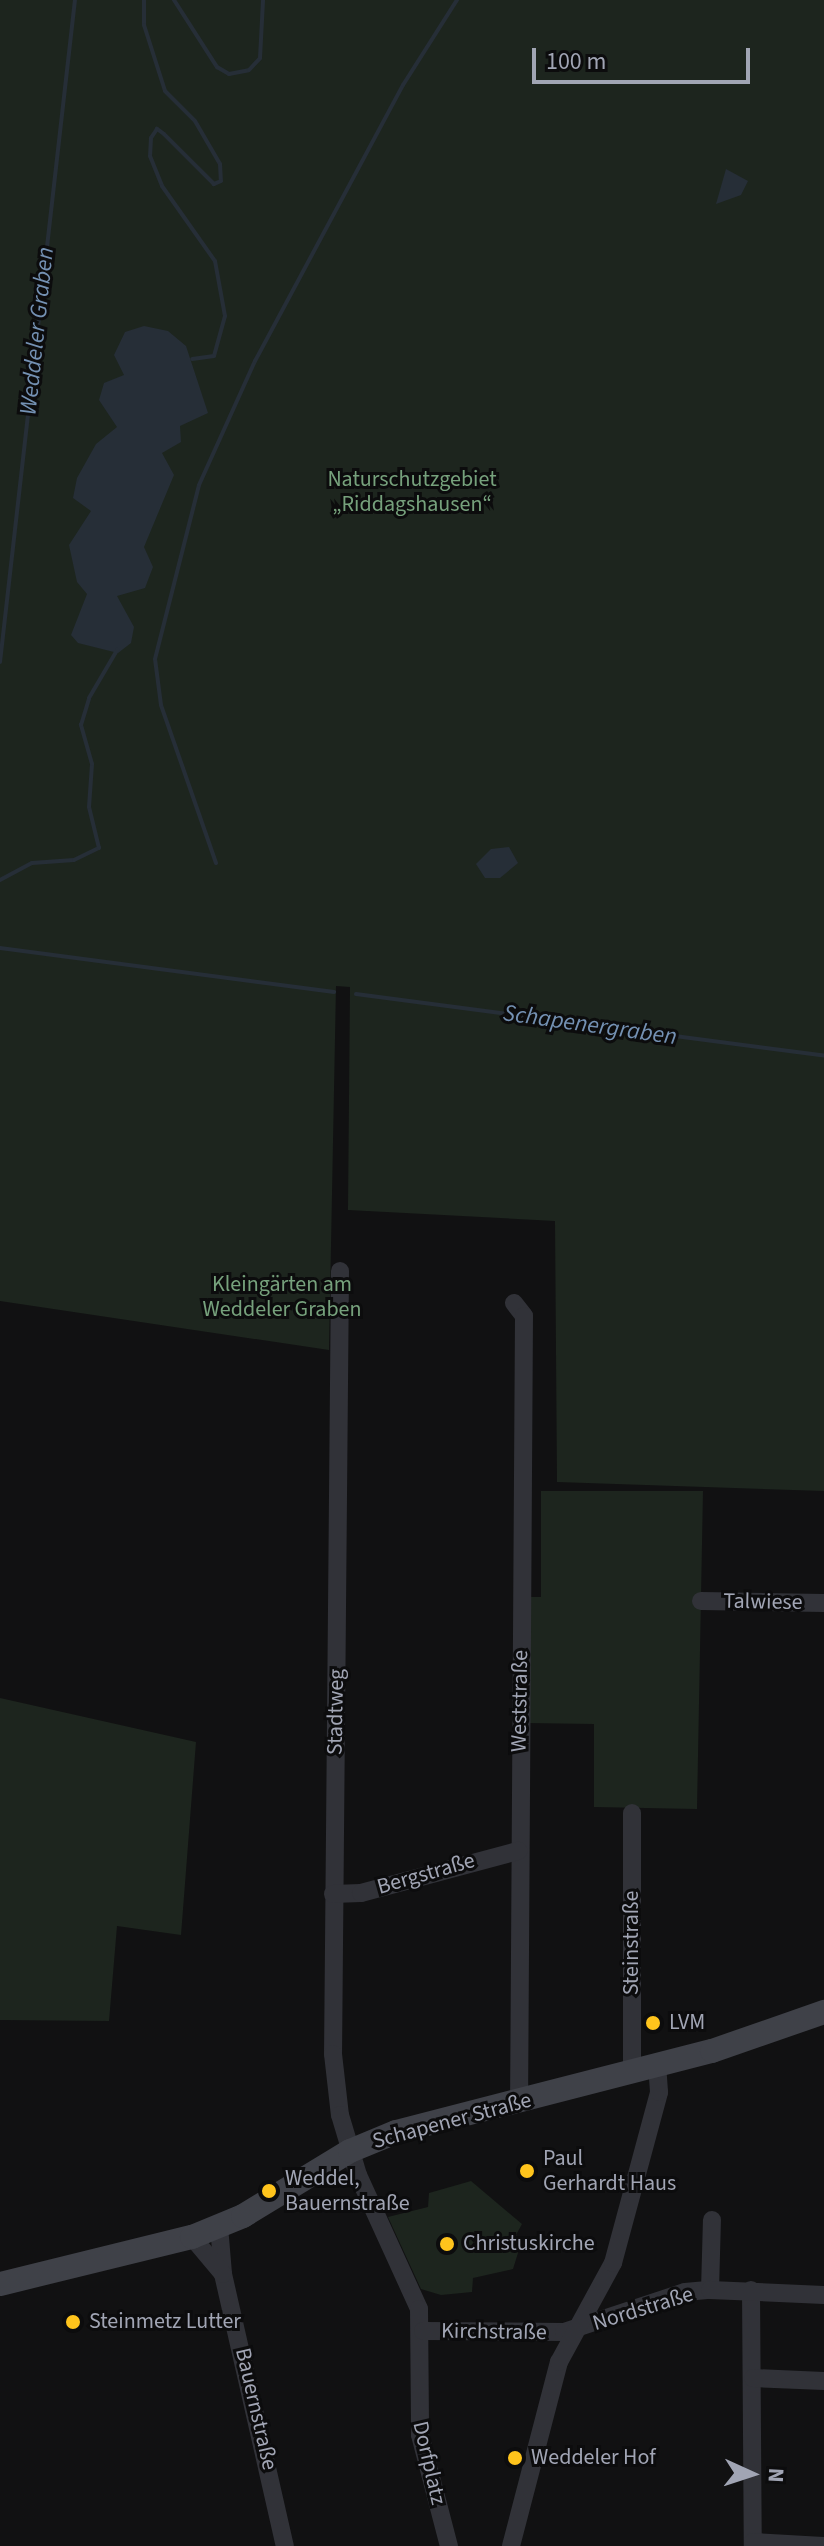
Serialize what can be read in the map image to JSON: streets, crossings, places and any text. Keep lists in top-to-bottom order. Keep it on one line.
{"streets":{"street":["Talwiese","Weststraße","Stadtweg","Bergstraße","Steinstraße","Schapener Straße","Nordstraße","Kirchstraße","Bauernstraße","Dorfplatz"]},"crossings":[["Weststraße","Bergstraße"],["Weststraße","Schapener Straße"],["Stadtweg","Bergstraße"],["Stadtweg","Schapener Straße"],["Stadtweg","Kirchstraße"],["Steinstraße","Schapener Straße"],["Schapener Straße","Kirchstraße"],["Schapener Straße","Bauernstraße"],["Nordstraße","Kirchstraße"],["Kirchstraße","Dorfplatz"]],"water":["Weddeler Graben","Schapenergraben"],"parks":["Naturschutzgebiet „Riddagshausen“","Kleingärten am Weddeler Graben"],"places":["LVM","Paul Gerhardt Haus","Weddel, Bauernstraße","Christuskirche","Steinmetz Lutter","Weddeler Hof"],"scale_bar":"100 m","north":"right"}
